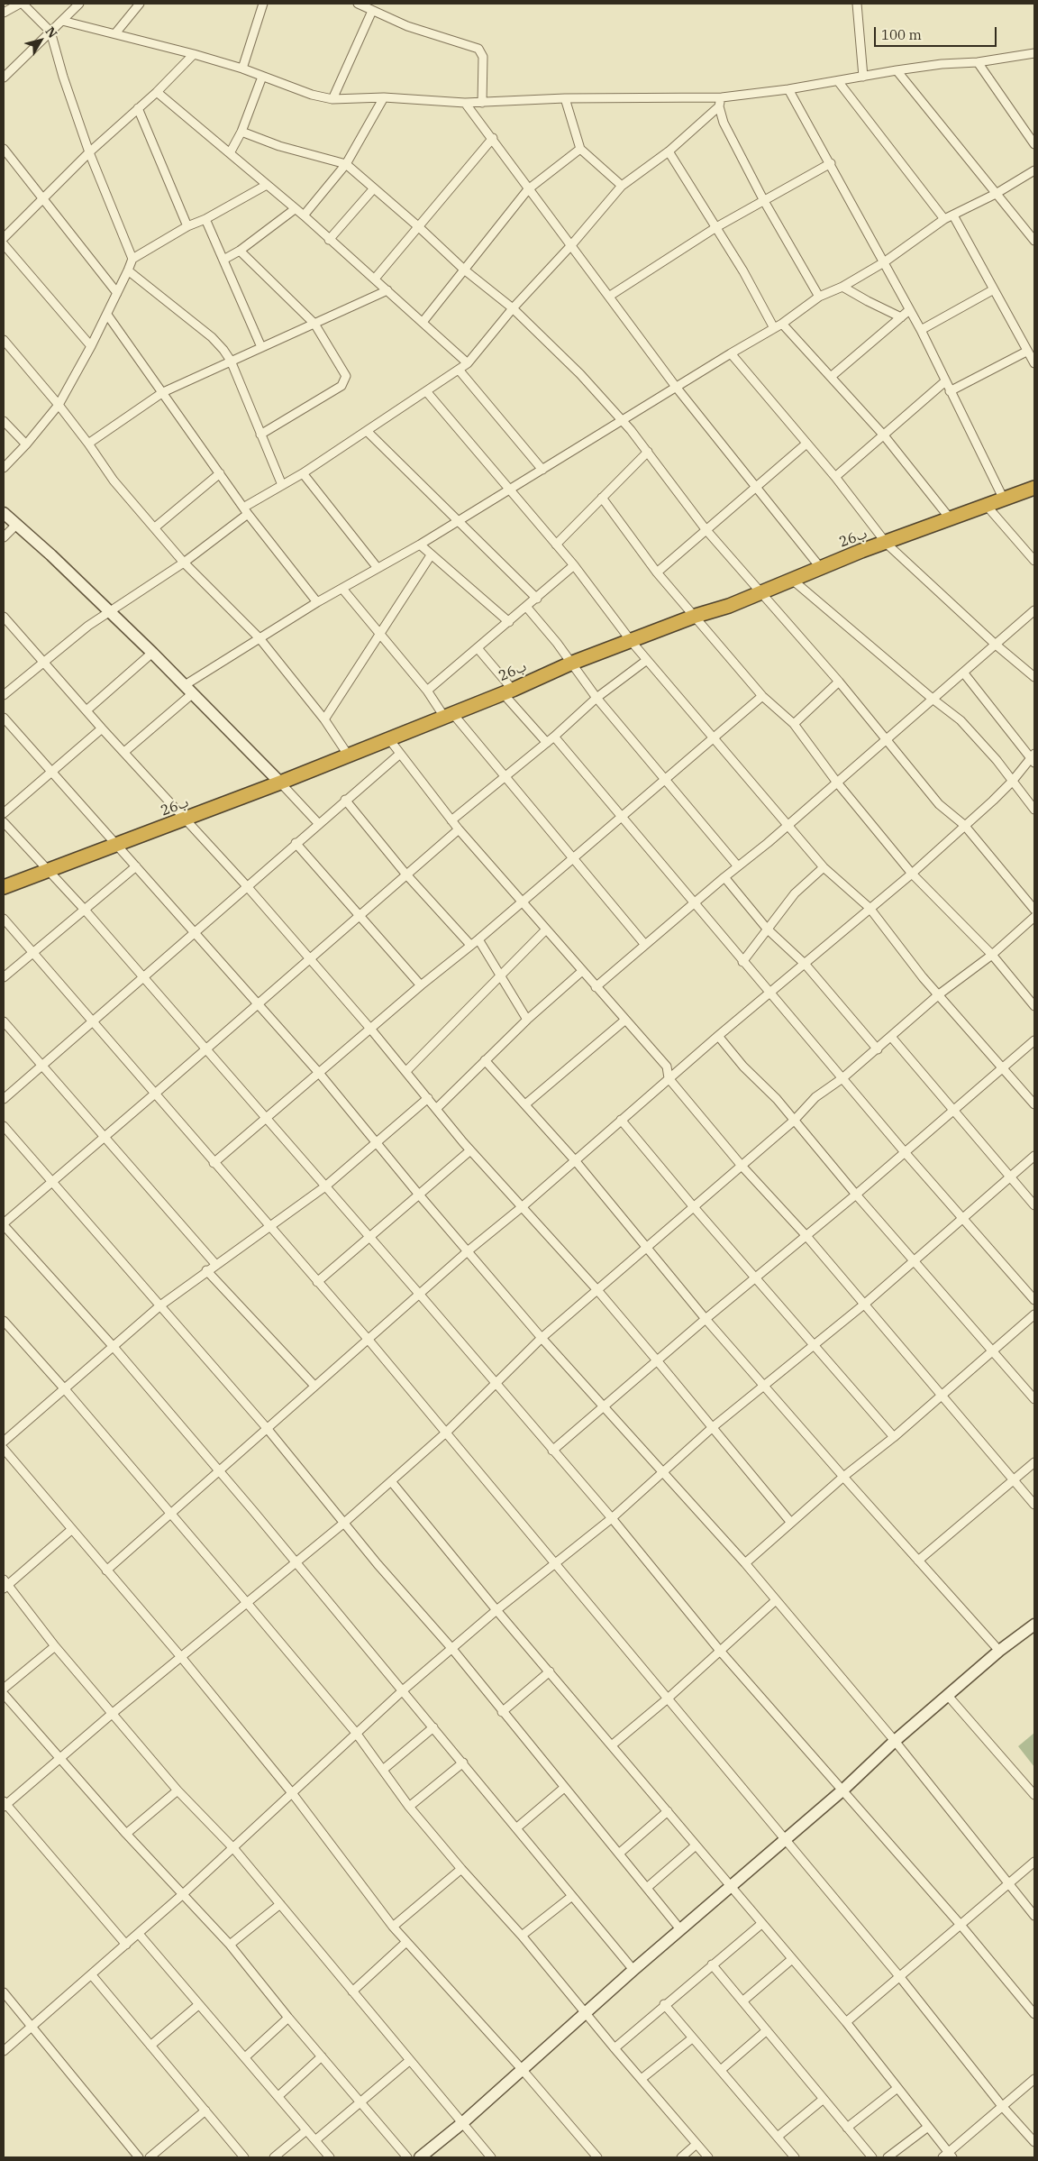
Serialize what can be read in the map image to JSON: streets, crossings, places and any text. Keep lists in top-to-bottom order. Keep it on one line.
{"streets":{"highway":["26ب"]},"scale_bar":"100 m","north":"top right"}
